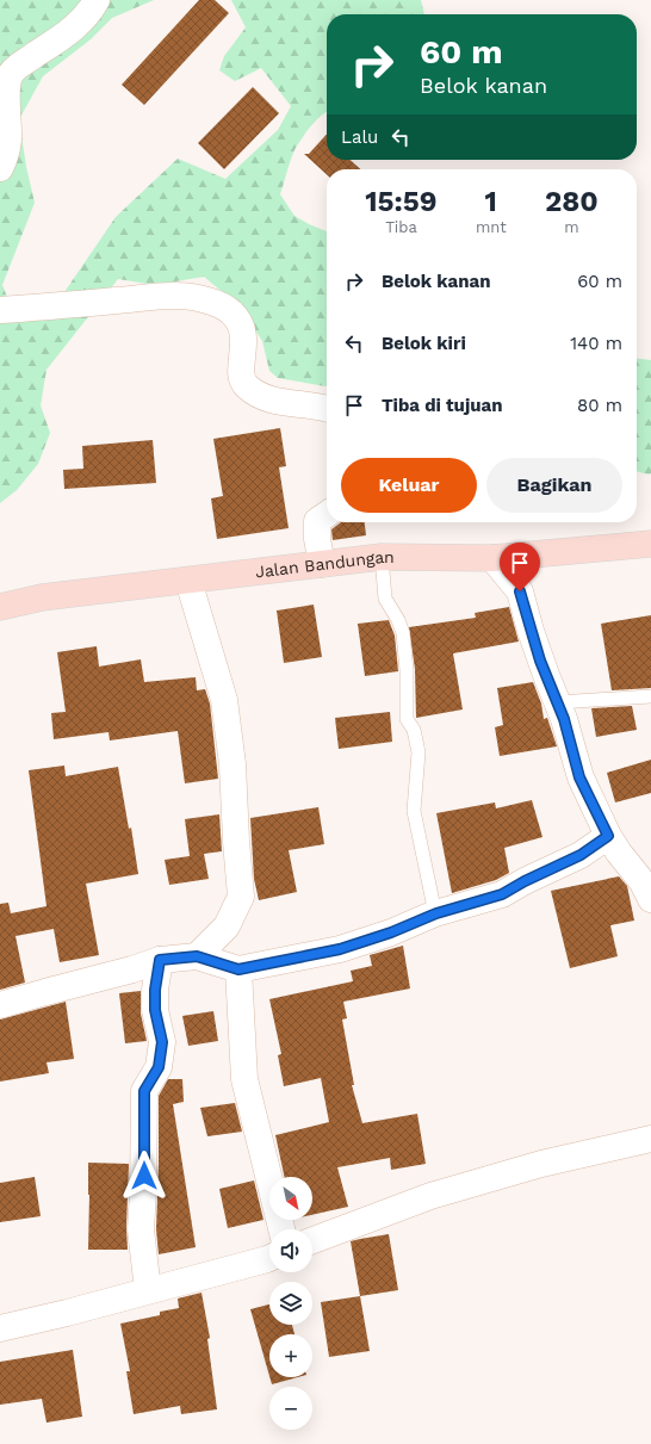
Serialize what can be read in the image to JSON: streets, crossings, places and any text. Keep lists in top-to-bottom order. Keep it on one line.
{"streets":{"main road":["Jalan Bandungan"]},"north":"bottom right","page":{"turn":["60 m","Belok kanan"],"then":"Lalu","eta":["15:59","Tiba","1","mnt","280","m"],"list":[{"name":"Belok kanan","value":"60 m"},{"name":"Belok kiri","value":"140 m"},{"name":"Tiba di tujuan","value":"80 m"}],"buttons":["Keluar","Bagikan"],"map_buttons":["+","−"]}}
